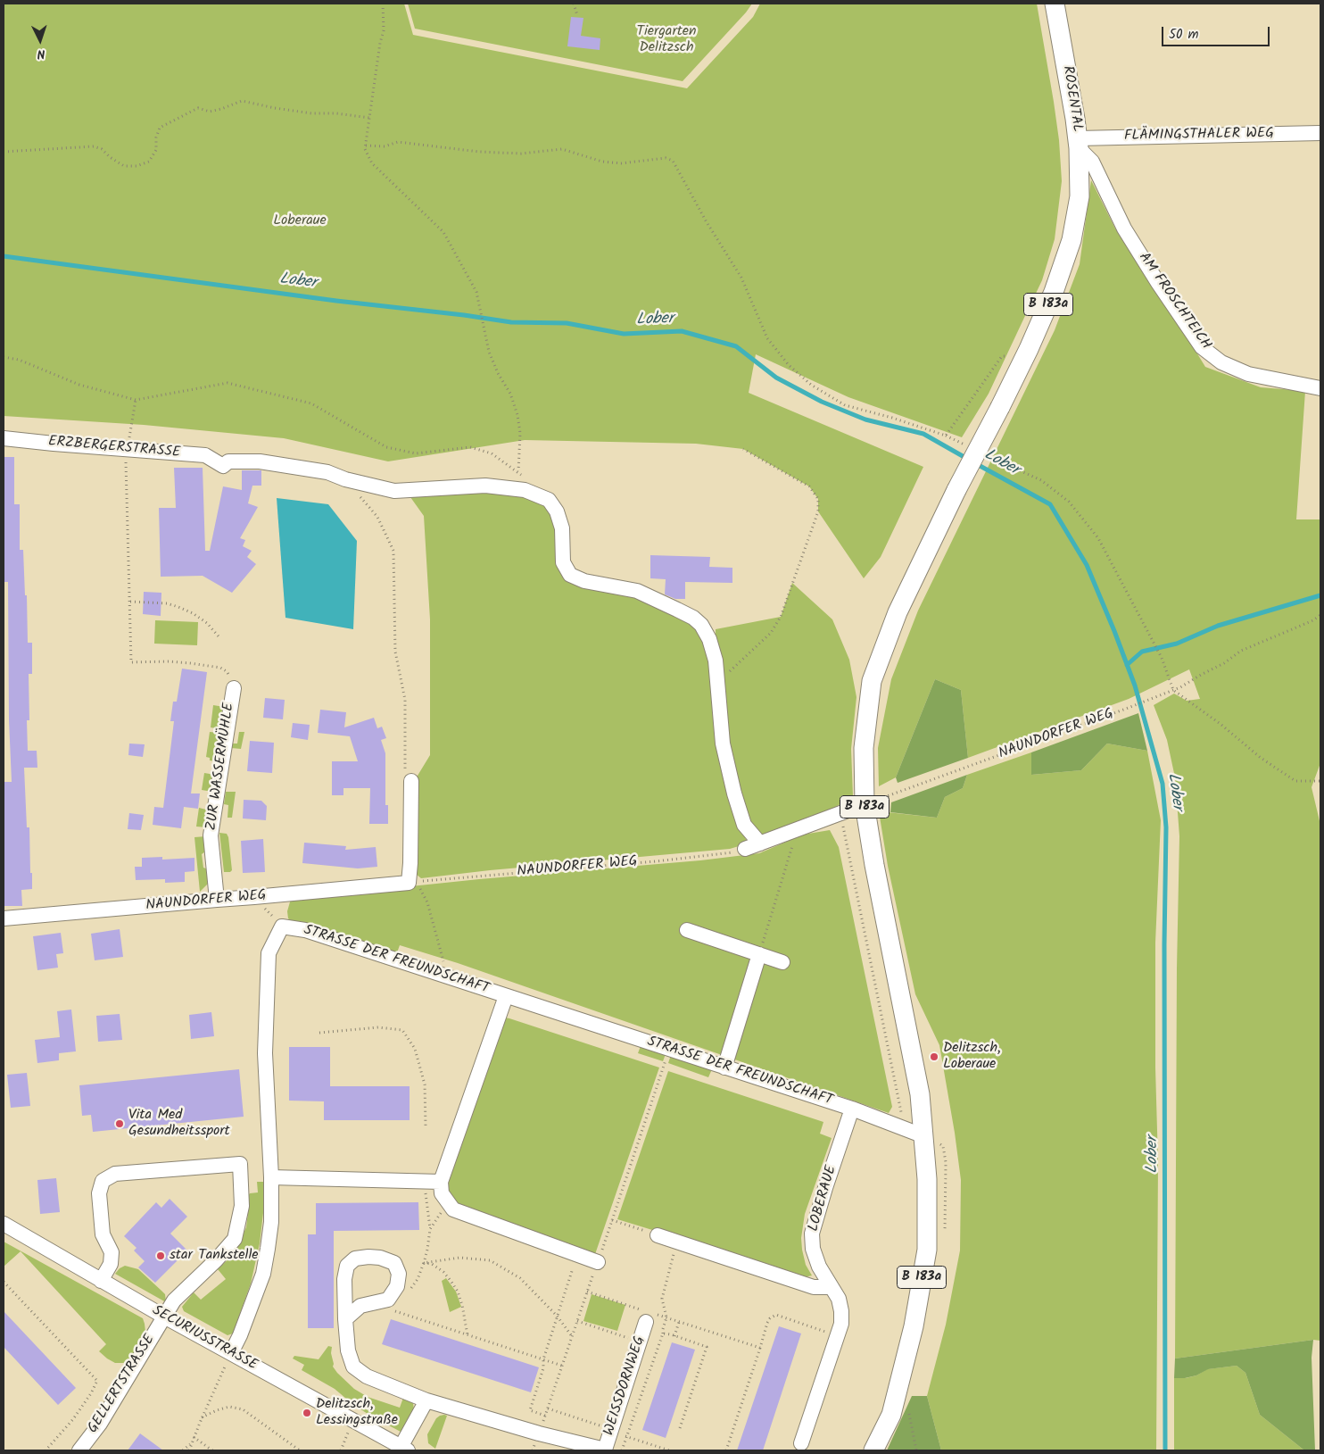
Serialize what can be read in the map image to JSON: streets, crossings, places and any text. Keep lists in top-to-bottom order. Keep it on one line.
{"streets":{"main road":["ROSENTAL","B 183a"],"street":["FLÄMINGSTHALER WEG","AM FROSCHTEICH","ERZBERGERSTRASSE","NAUNDORFER WEG","ZUR WASSERMÜHLE","STRASSE DER FREUNDSCHAFT","LOBERAUE","SECURIUSSTRASSE","GELLERTSTRASSE","WEISSDORNWEG"]},"crossings":[["ROSENTAL","FLÄMINGSTHALER WEG"],["ROSENTAL","AM FROSCHTEICH"],["ROSENTAL","B 183a"],["ROSENTAL","NAUNDORFER WEG"],["FLÄMINGSTHALER WEG","AM FROSCHTEICH"],["B 183a","NAUNDORFER WEG"],["B 183a","STRASSE DER FREUNDSCHAFT"],["NAUNDORFER WEG","ZUR WASSERMÜHLE"],["STRASSE DER FREUNDSCHAFT","LOBERAUE"],["SECURIUSSTRASSE","GELLERTSTRASSE"]],"water":["Lober"],"parks":["Tiergarten Delitzsch","Loberaue"],"places":["Delitzsch, Loberaue","Vita Med Gesundheitssport","star Tankstelle","Delitzsch, Lessingstraße"],"scale_bar":"50 m","north":"bottom"}
